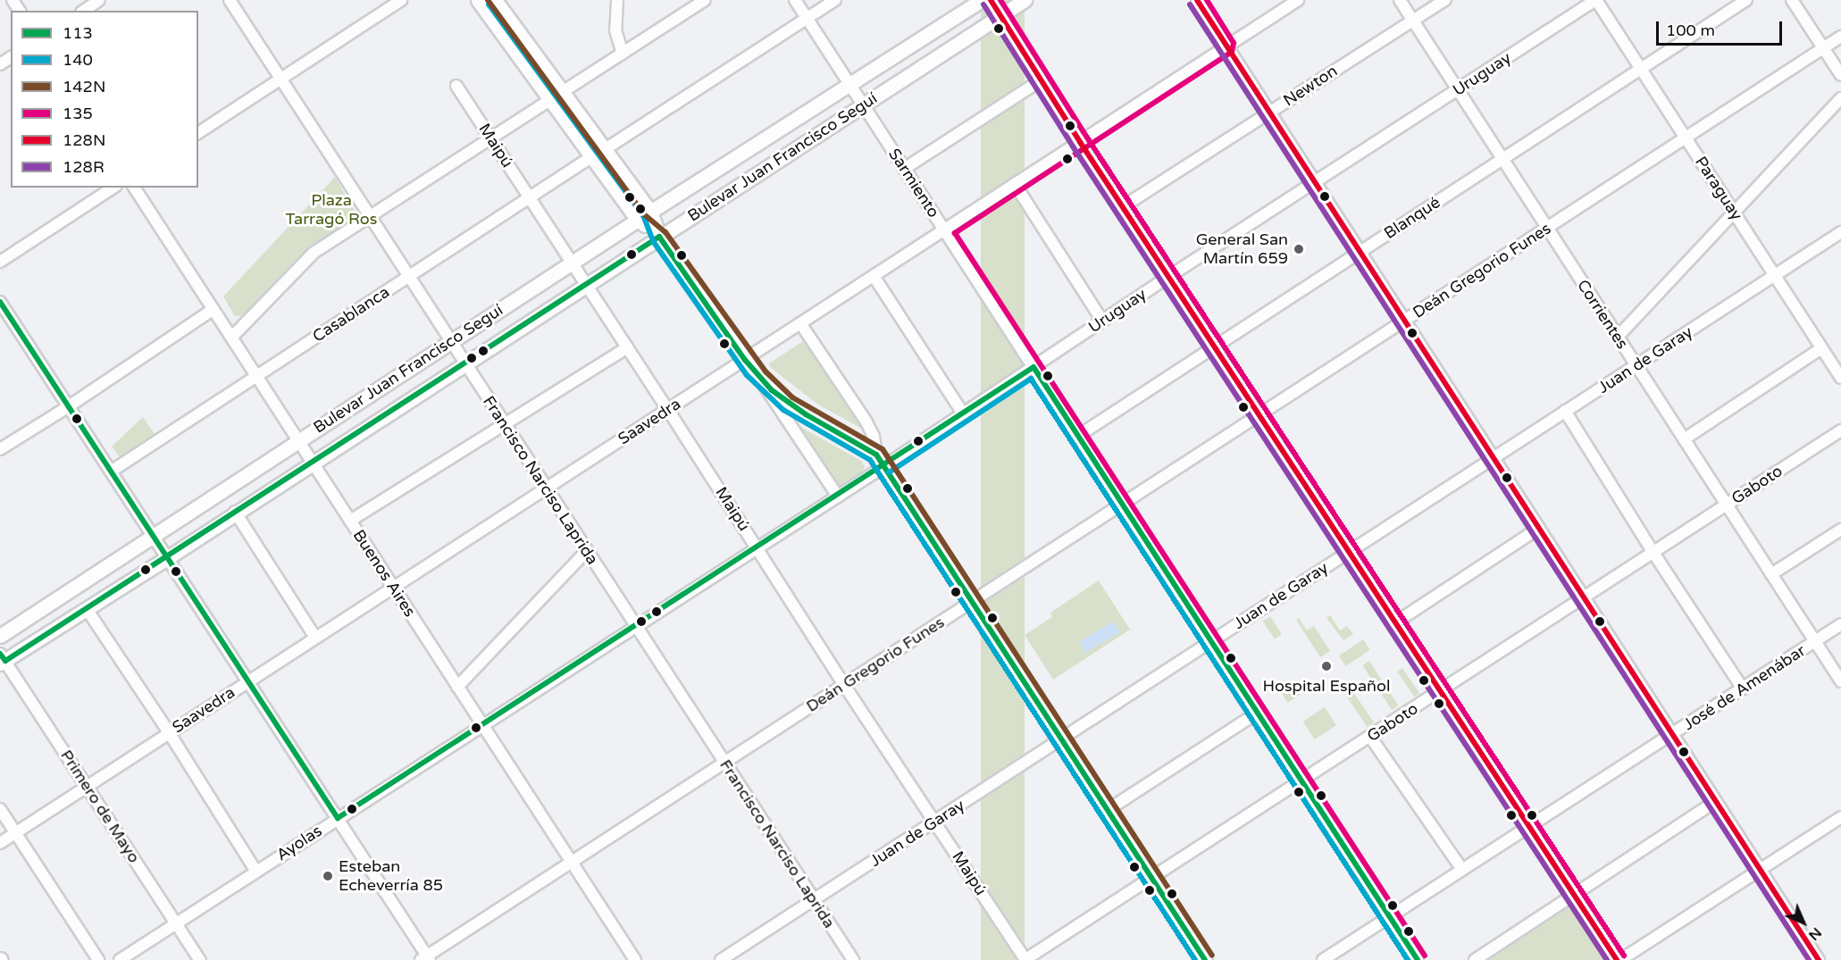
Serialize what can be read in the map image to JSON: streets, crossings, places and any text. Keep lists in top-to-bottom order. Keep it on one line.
{"streets":{"main road":["Bulevar Juan Francisco Seguí"],"street":["Uruguay","Newton","Maipú","Sarmiento","Paraguay","Blanqué","Deán Gregorio Funes","Casablanca","Corrientes","Juan de Garay","Saavedra","Francisco Narciso Laprida","Gaboto","Buenos Aires","José de Amenábar","Primero de Mayo","Ayolas"]},"crossings":[["Uruguay","Sarmiento"],["Uruguay","Paraguay"],["Uruguay","Corrientes"],["Uruguay","Ayolas"],["Newton","Corrientes"],["Maipú","Bulevar Juan Francisco Seguí"],["Maipú","Deán Gregorio Funes"],["Maipú","Casablanca"],["Maipú","Juan de Garay"],["Maipú","Saavedra"],["Maipú","Gaboto"],["Maipú","Ayolas"],["Bulevar Juan Francisco Seguí","Sarmiento"],["Bulevar Juan Francisco Seguí","Francisco Narciso Laprida"],["Bulevar Juan Francisco Seguí","Buenos Aires"],["Bulevar Juan Francisco Seguí","Primero de Mayo"],["Sarmiento","Blanqué"],["Sarmiento","Deán Gregorio Funes"],["Sarmiento","Casablanca"],["Sarmiento","Juan de Garay"],["Sarmiento","Saavedra"],["Sarmiento","Gaboto"],["Sarmiento","José de Amenábar"],["Paraguay","Blanqué"],["Paraguay","Deán Gregorio Funes"],["Paraguay","Juan de Garay"],["Blanqué","Corrientes"],["Deán Gregorio Funes","Corrientes"],["Deán Gregorio Funes","Francisco Narciso Laprida"],["Deán Gregorio Funes","Buenos Aires"],["Casablanca","Francisco Narciso Laprida"],["Casablanca","Buenos Aires"],["Corrientes","Juan de Garay"],["Corrientes","Gaboto"],["Corrientes","José de Amenábar"],["Juan de Garay","Francisco Narciso Laprida"],["Saavedra","Francisco Narciso Laprida"],["Saavedra","Buenos Aires"],["Saavedra","Primero de Mayo"],["Francisco Narciso Laprida","Ayolas"],["Buenos Aires","Ayolas"],["Primero de Mayo","Ayolas"]],"parks":["Plaza Tarragó Ros"],"places":["General San Martín 659","Hospital Español","Esteban Echeverría 85"],"lines":["transit line 142N","transit line 135","transit line 128N","transit line 140","transit line 128R","transit line 113"],"legend":["113","140","142N","135","128N","128R"],"scale_bar":"100 m","north":"bottom right"}
